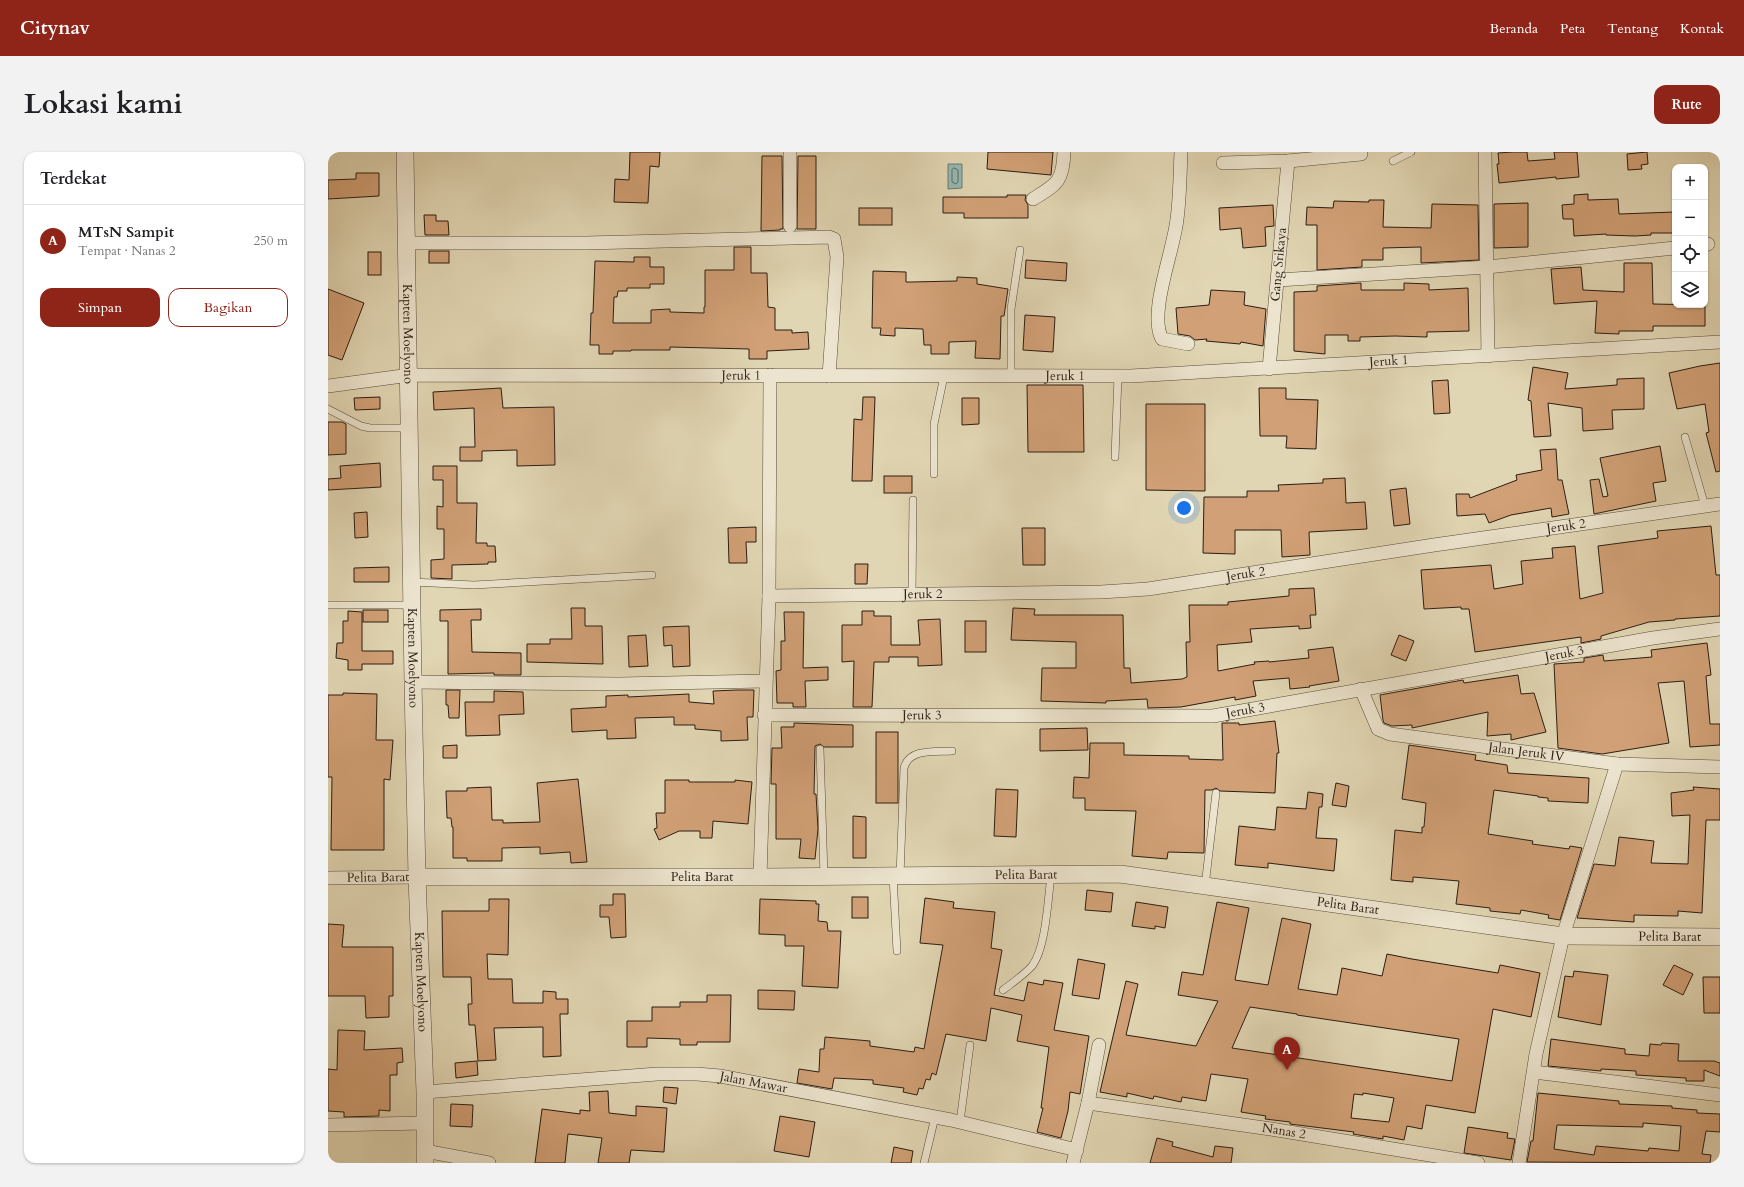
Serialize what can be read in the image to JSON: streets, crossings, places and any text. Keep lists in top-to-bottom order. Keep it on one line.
{"streets":{"street":["Gang Srikaya","Kapten Moelyono","Jeruk 1","Jeruk 2","Jeruk 3","Jalan Jeruk IV","Pelita Barat","Jalan Mawar","Nanas 2"]},"crossings":[["Gang Srikaya","Jeruk 1"],["Kapten Moelyono","Jeruk 1"],["Kapten Moelyono","Pelita Barat"],["Kapten Moelyono","Jalan Mawar"],["Jeruk 3","Jalan Jeruk IV"]],"page":{"header":"Citynav","nav":["Beranda","Peta","Tentang","Kontak"],"title":"Lokasi kami","buttons":["Rute",["Simpan","Bagikan"]],"heading":"Terdekat","map_buttons":["+","−"],"list":[{"mark":"A","name":"MTsN Sampit","note":"Tempat · Nanas 2","value":"250 m"}],"pins":"A"}}
